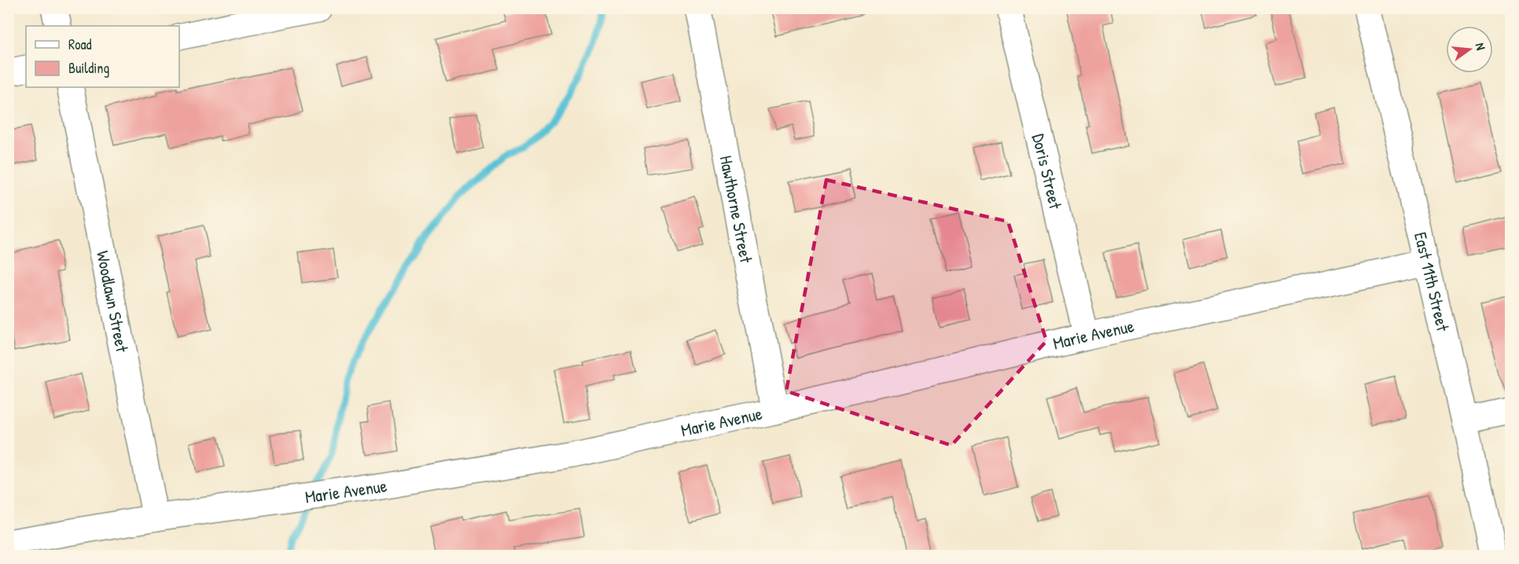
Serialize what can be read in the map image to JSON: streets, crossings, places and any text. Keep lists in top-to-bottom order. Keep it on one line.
{"streets":{"street":["Doris Street","Hawthorne Street","East 11th Street","Woodlawn Street","Marie Avenue"]},"crossings":[["Doris Street","Marie Avenue"],["Hawthorne Street","Marie Avenue"],["East 11th Street","Marie Avenue"],["Woodlawn Street","Marie Avenue"]],"legend":["Road","Building"],"north":"right"}
